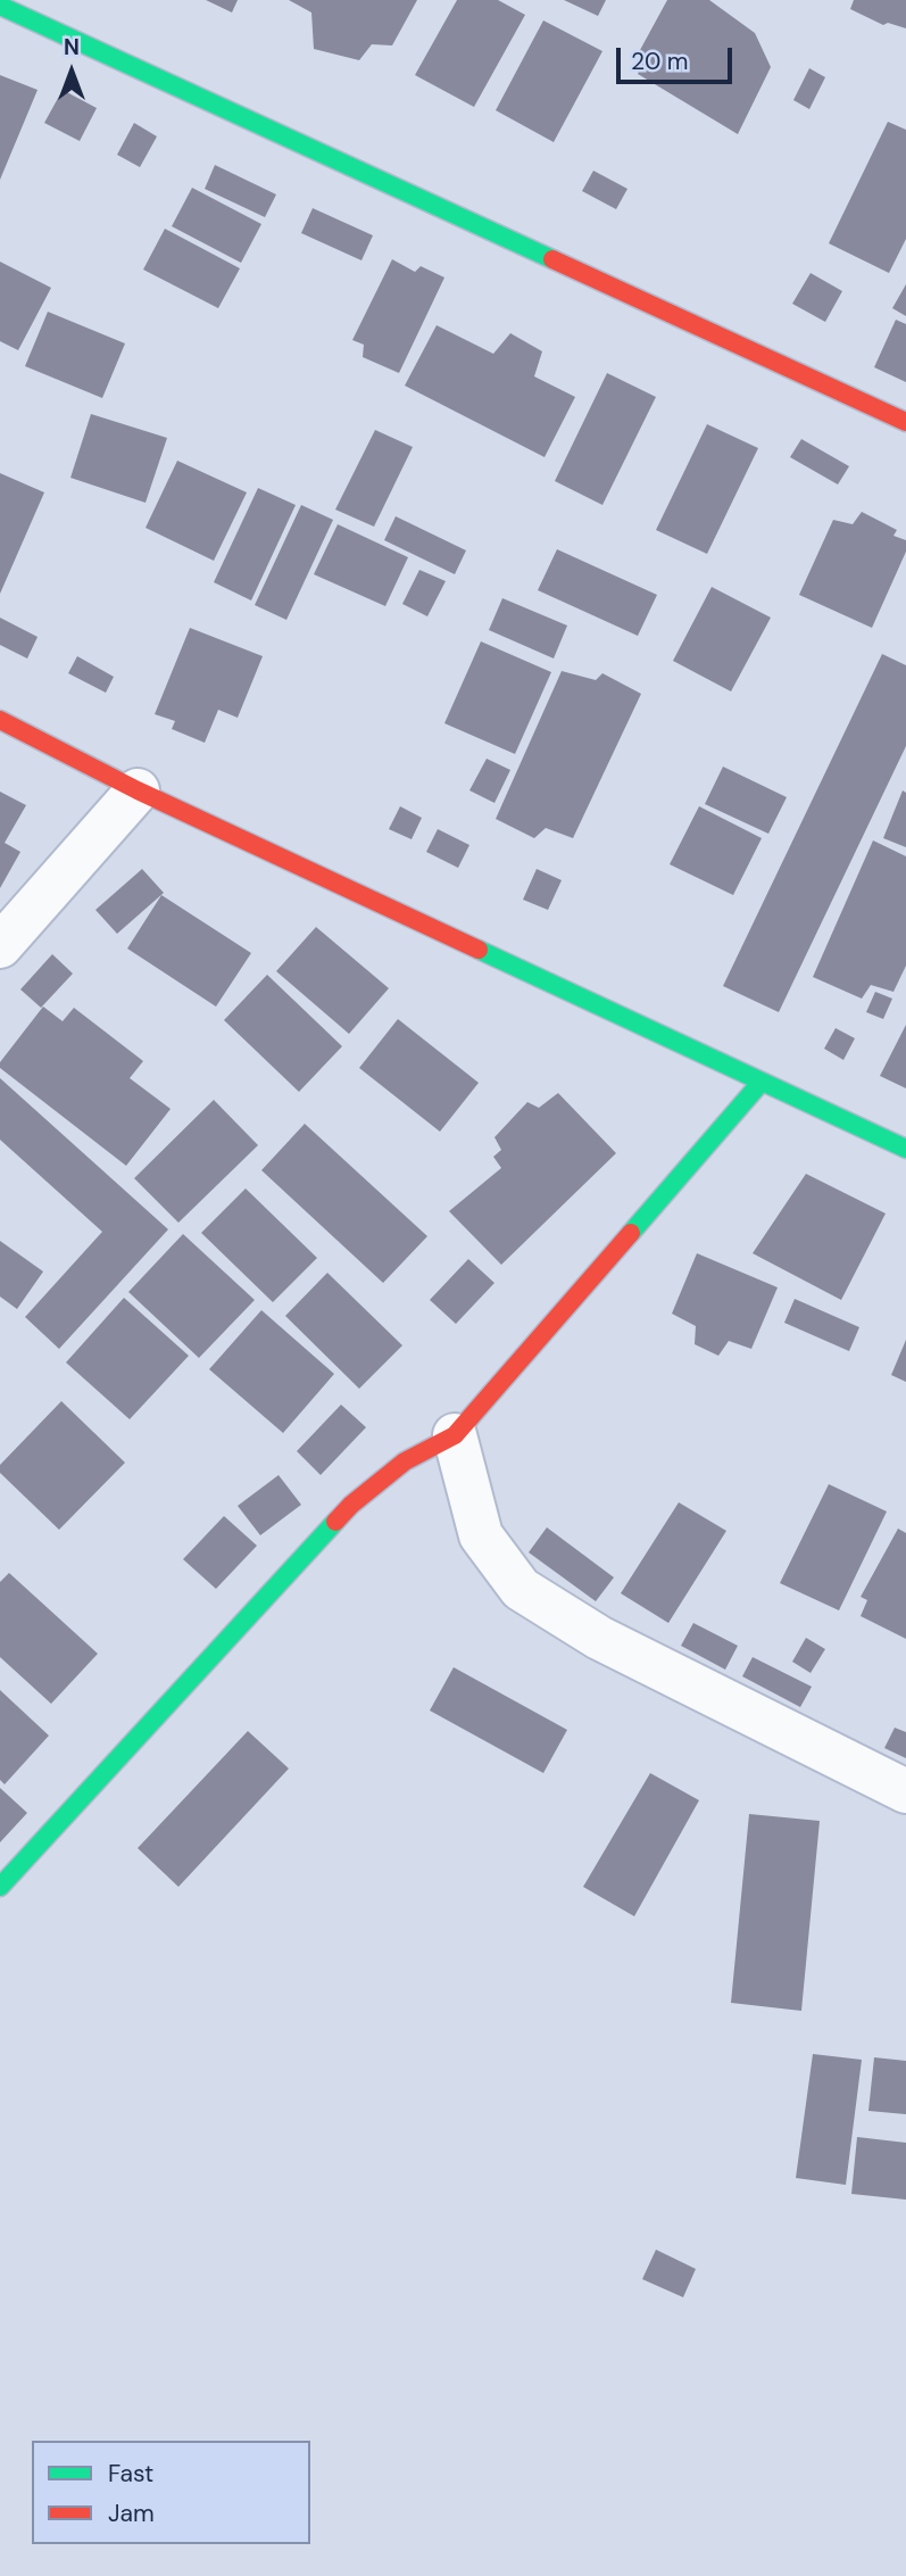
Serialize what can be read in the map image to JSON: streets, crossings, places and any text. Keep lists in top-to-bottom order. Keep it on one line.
{"legend":["Fast","Jam"],"scale_bar":"20 m","north":"top"}
